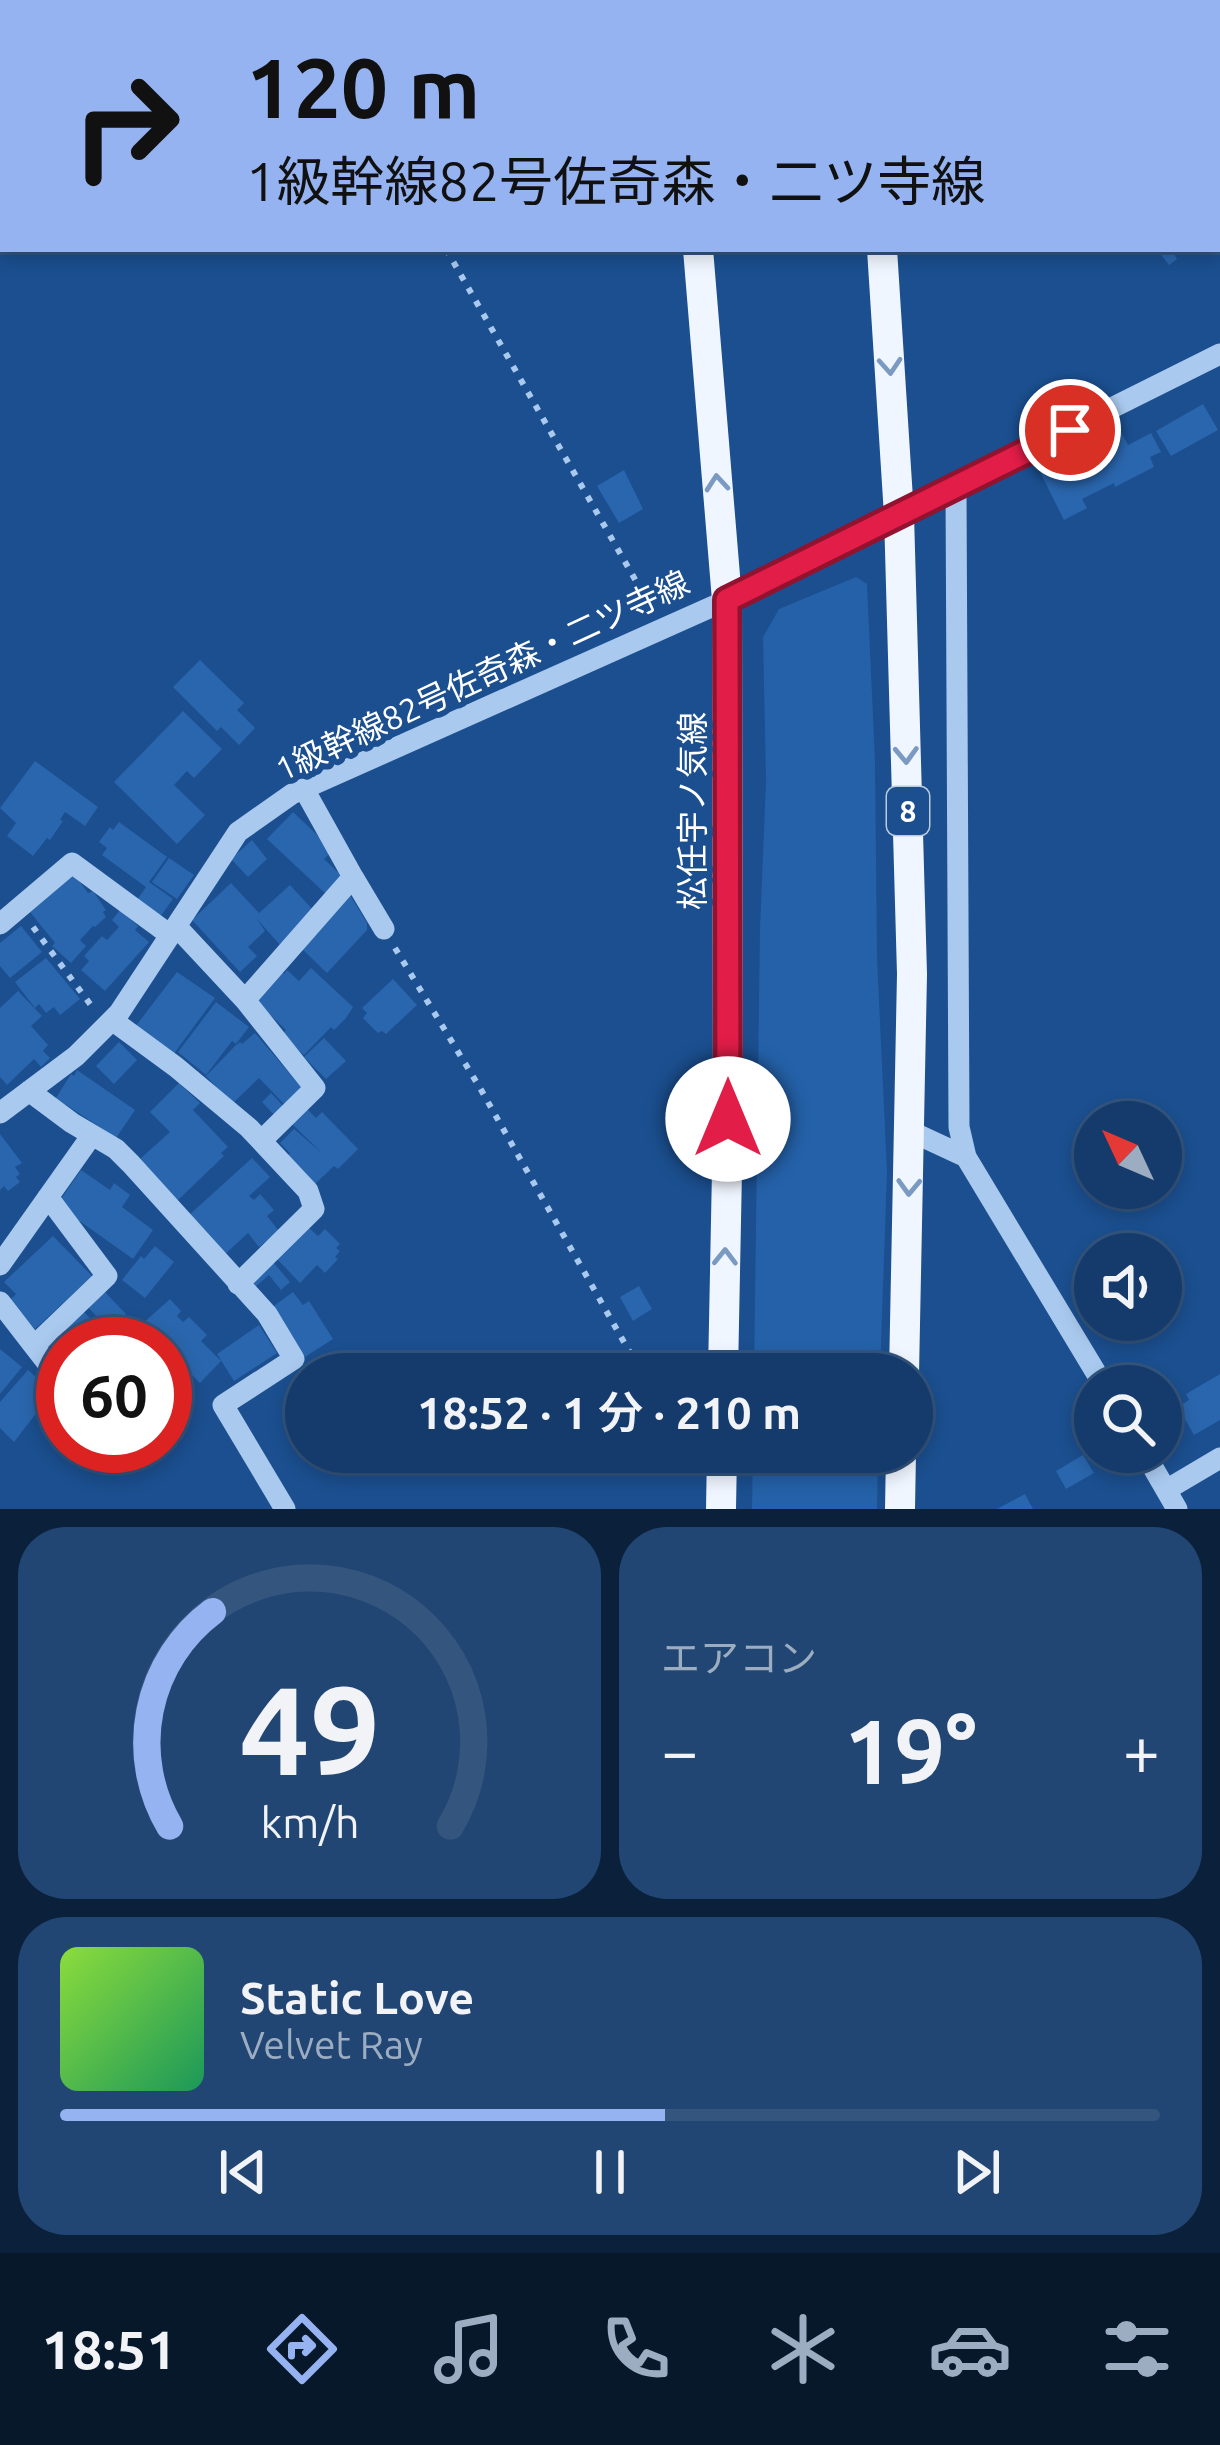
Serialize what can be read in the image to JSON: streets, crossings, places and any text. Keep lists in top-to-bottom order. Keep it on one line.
{"streets":{"main road":["松任宇ノ気線","8"],"street":["1級幹線82号佐奇森・二ツ寺線"]},"crossings":[["1級幹線82号佐奇森・二ツ寺線","松任宇ノ気線"],["1級幹線82号佐奇森・二ツ寺線","8"]],"north":"top left","page":{"turn":["120 m","1級幹線82号佐奇森・二ツ寺線"],"limit":"60","trip":"18:52 · 1 分 · 210 m","tile":"エアコン","heat":["−","19°","+"],"song":["Static Love","Velvet Ray"],"tabs":"18:51","gauge":["49","km/h"]}}
